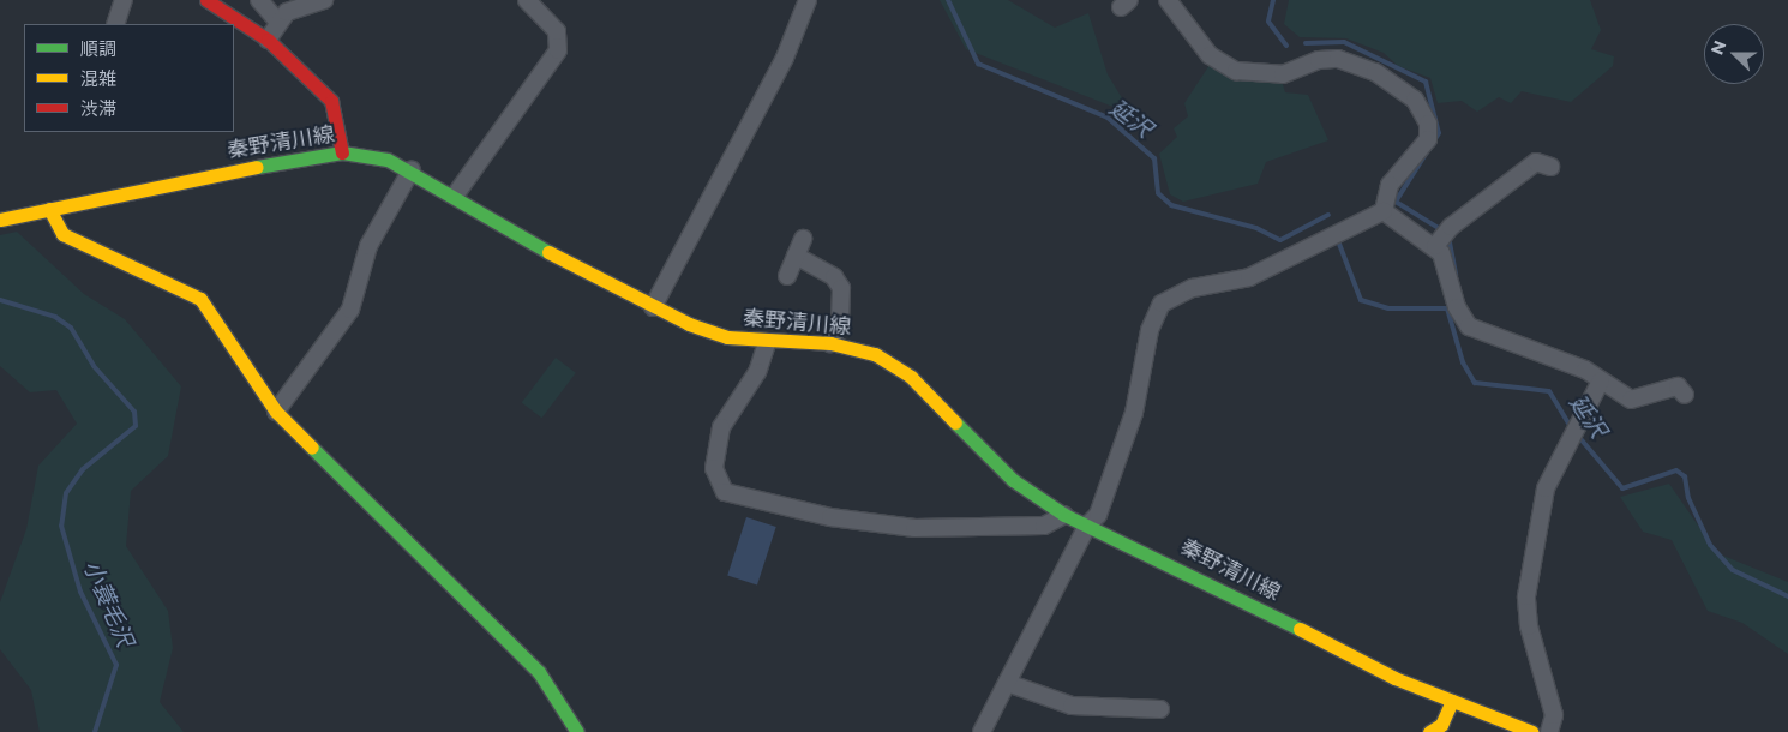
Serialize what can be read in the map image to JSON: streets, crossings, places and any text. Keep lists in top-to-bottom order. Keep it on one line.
{"streets":{"main road":["秦野清川線"]},"water":["延沢","小蓑毛沢"],"legend":["順調","混雑","渋滞"],"north":"left"}
